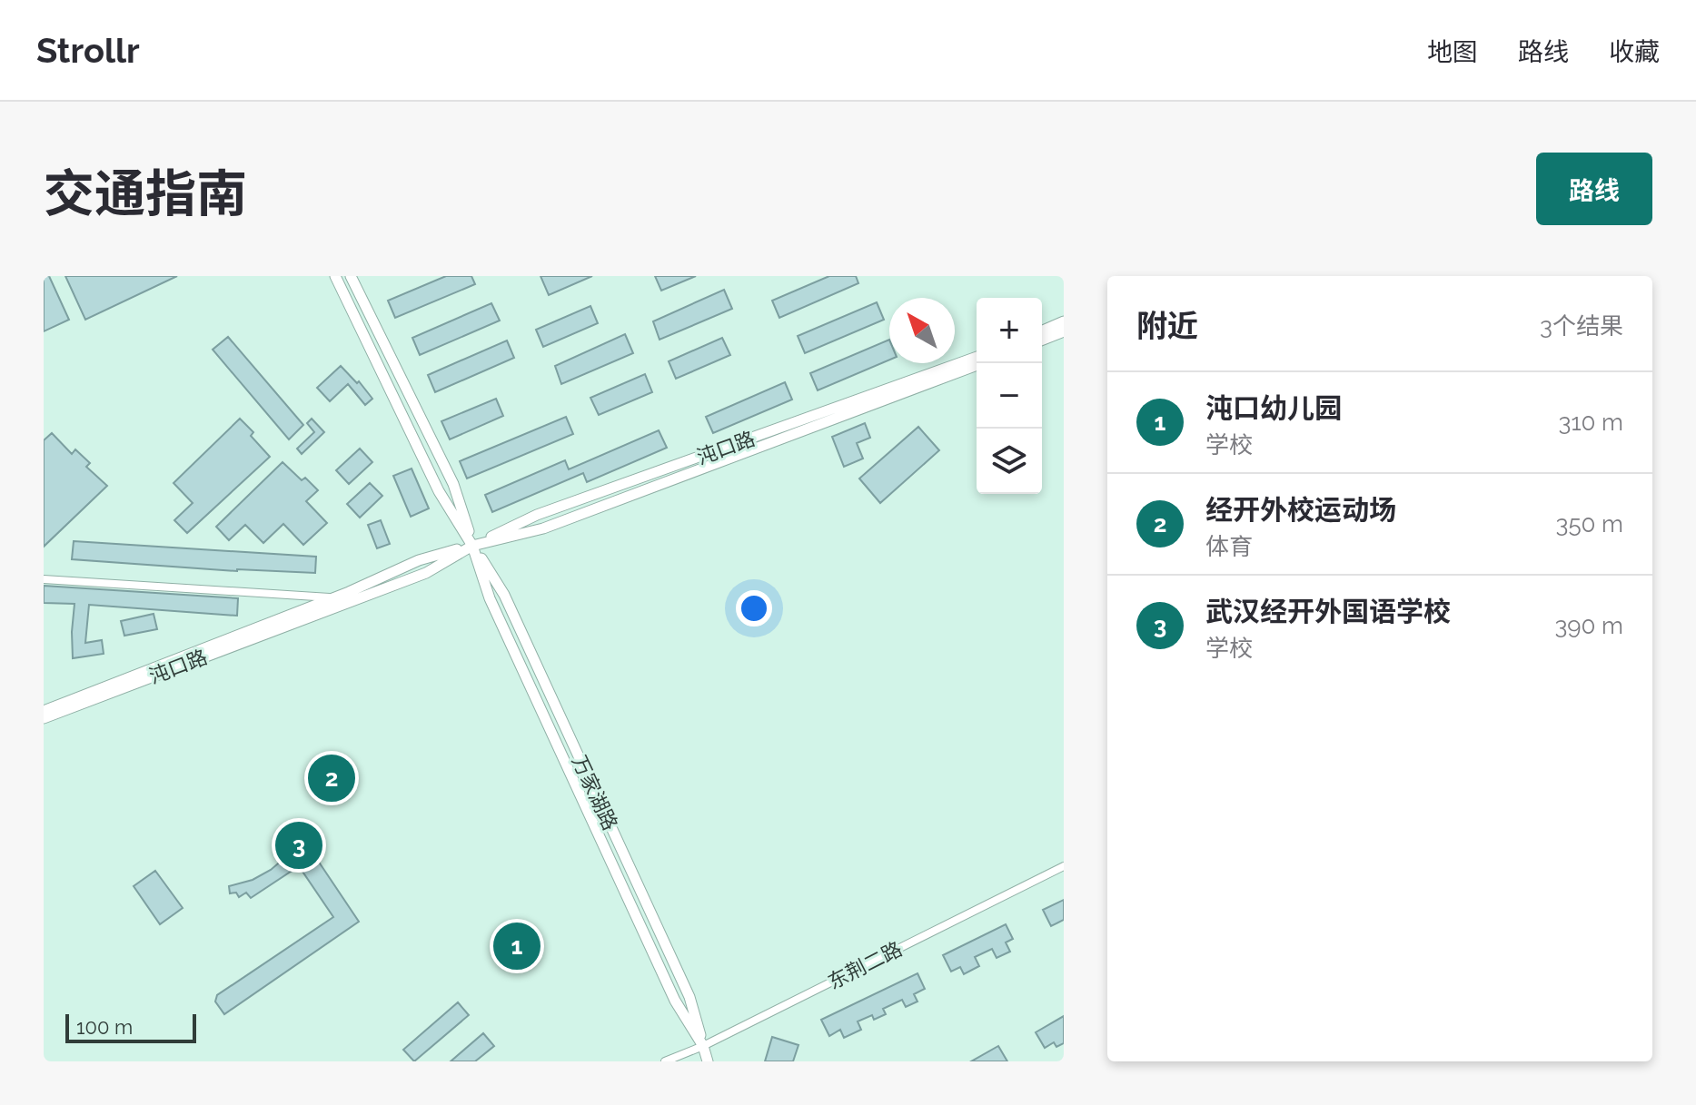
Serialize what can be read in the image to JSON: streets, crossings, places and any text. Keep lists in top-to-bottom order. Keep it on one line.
{"streets":{"main road":["沌口路","万家湖路"],"street":["东荆二路"]},"crossings":[["沌口路","万家湖路"],["万家湖路","东荆二路"]],"scale_bar":"100 m","north":"top left","page":{"header":"Strollr","nav":["地图","路线","收藏"],"title":"交通指南","buttons":"路线","heading":["附近","3个结果"],"map_buttons":["+","−"],"list":[{"mark":"1","name":"沌口幼儿园","note":"学校","value":"310 m"},{"mark":"2","name":"经开外校运动场","note":"体育","value":"350 m"},{"mark":"3","name":"武汉经开外国语学校","note":"学校","value":"390 m"}],"pins":["2","3","1"],"scale":"100 m"}}
